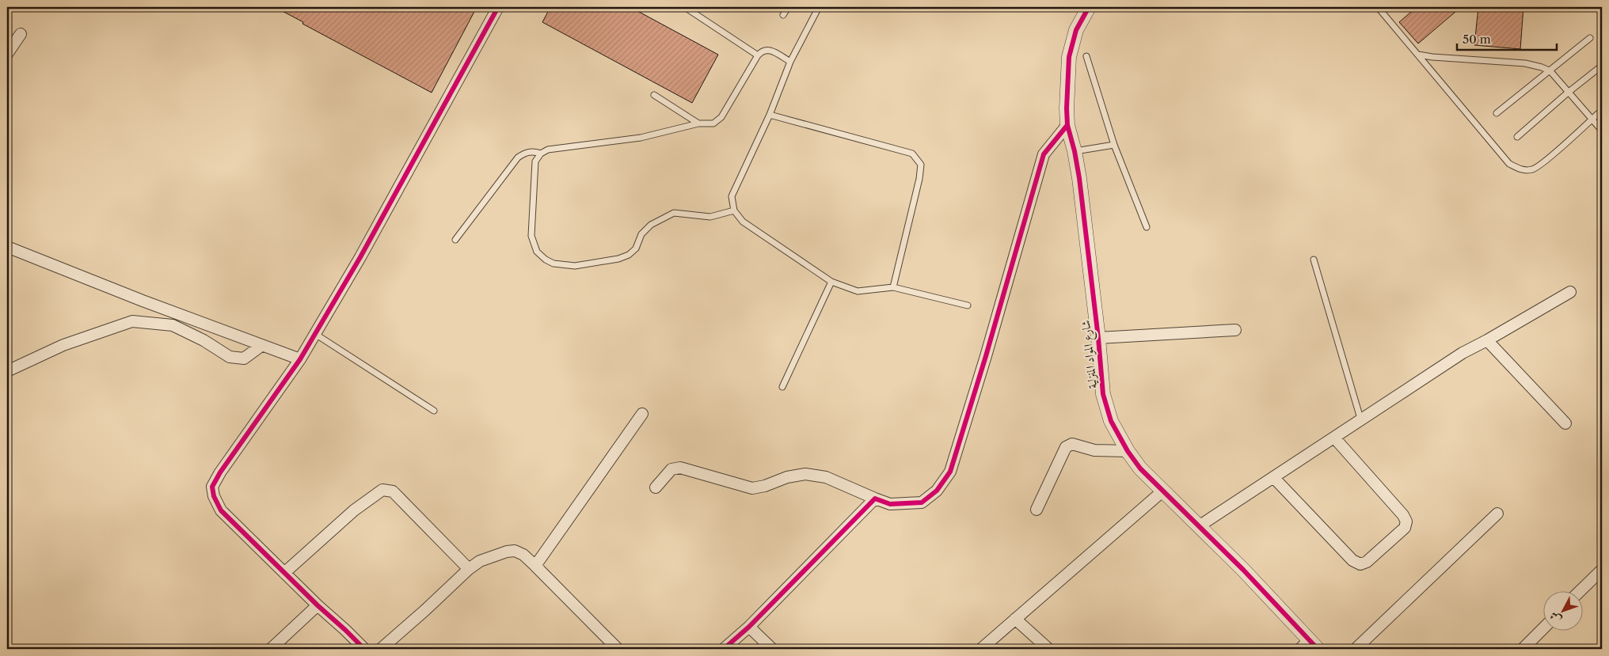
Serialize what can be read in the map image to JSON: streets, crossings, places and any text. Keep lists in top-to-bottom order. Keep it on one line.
{"streets":{"street":["شارع المواد المنزلية"]},"scale_bar":"50 m","north":"bottom left"}
